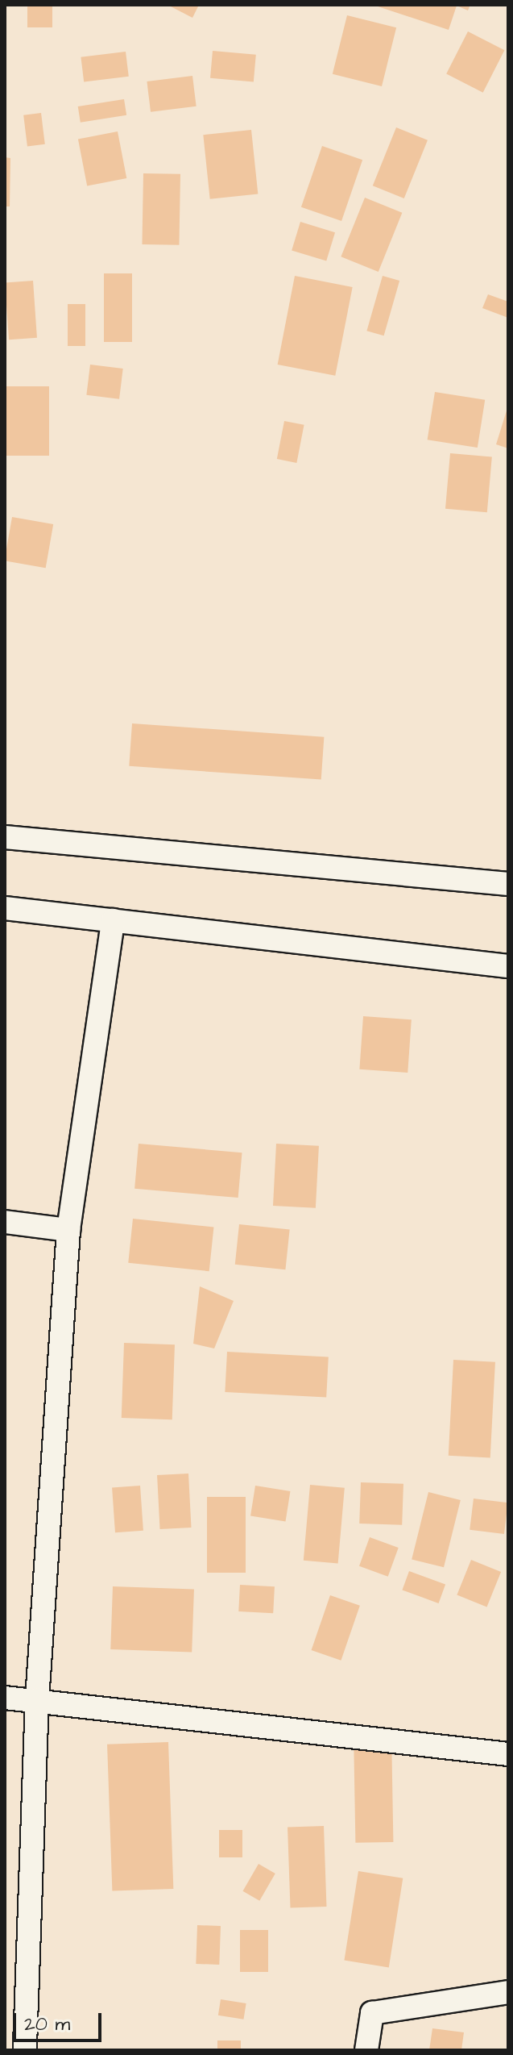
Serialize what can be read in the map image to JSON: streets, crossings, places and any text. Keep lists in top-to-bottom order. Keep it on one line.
{"scale_bar":"20 m"}
